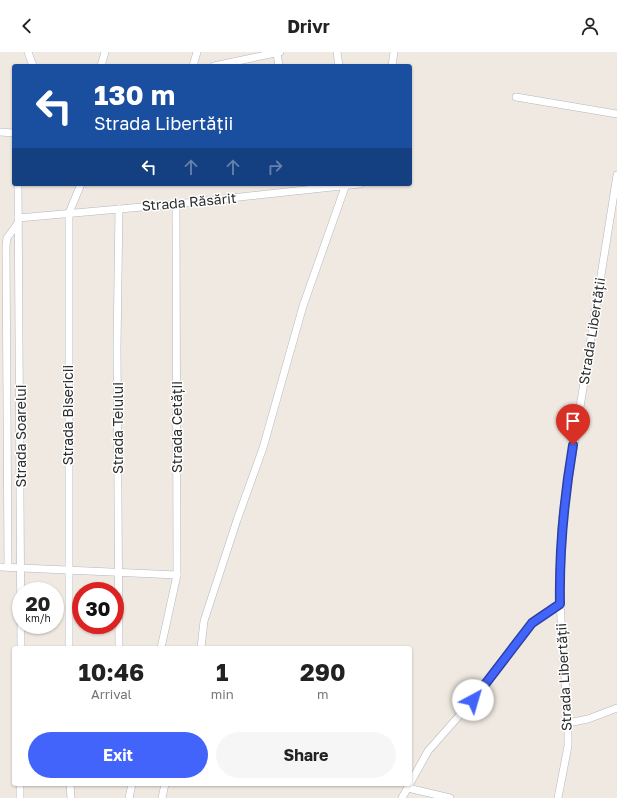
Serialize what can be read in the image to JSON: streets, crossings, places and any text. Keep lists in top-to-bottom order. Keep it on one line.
{"streets":{"street":["Strada Răsărit","Strada Libertății","Strada Bisericii","Strada Cetății","Strada Teiului","Strada Soarelui"]},"crossings":[["Strada Răsărit","Strada Bisericii"],["Strada Răsărit","Strada Cetății"],["Strada Răsărit","Strada Teiului"],["Strada Răsărit","Strada Soarelui"]],"page":{"header":"Drivr","turn":["130 m","Strada Libertății"],"speed":"20 km/h","limit":"30","eta":["10:46","Arrival","1","min","290","m"],"buttons":["Exit","Share"]}}
